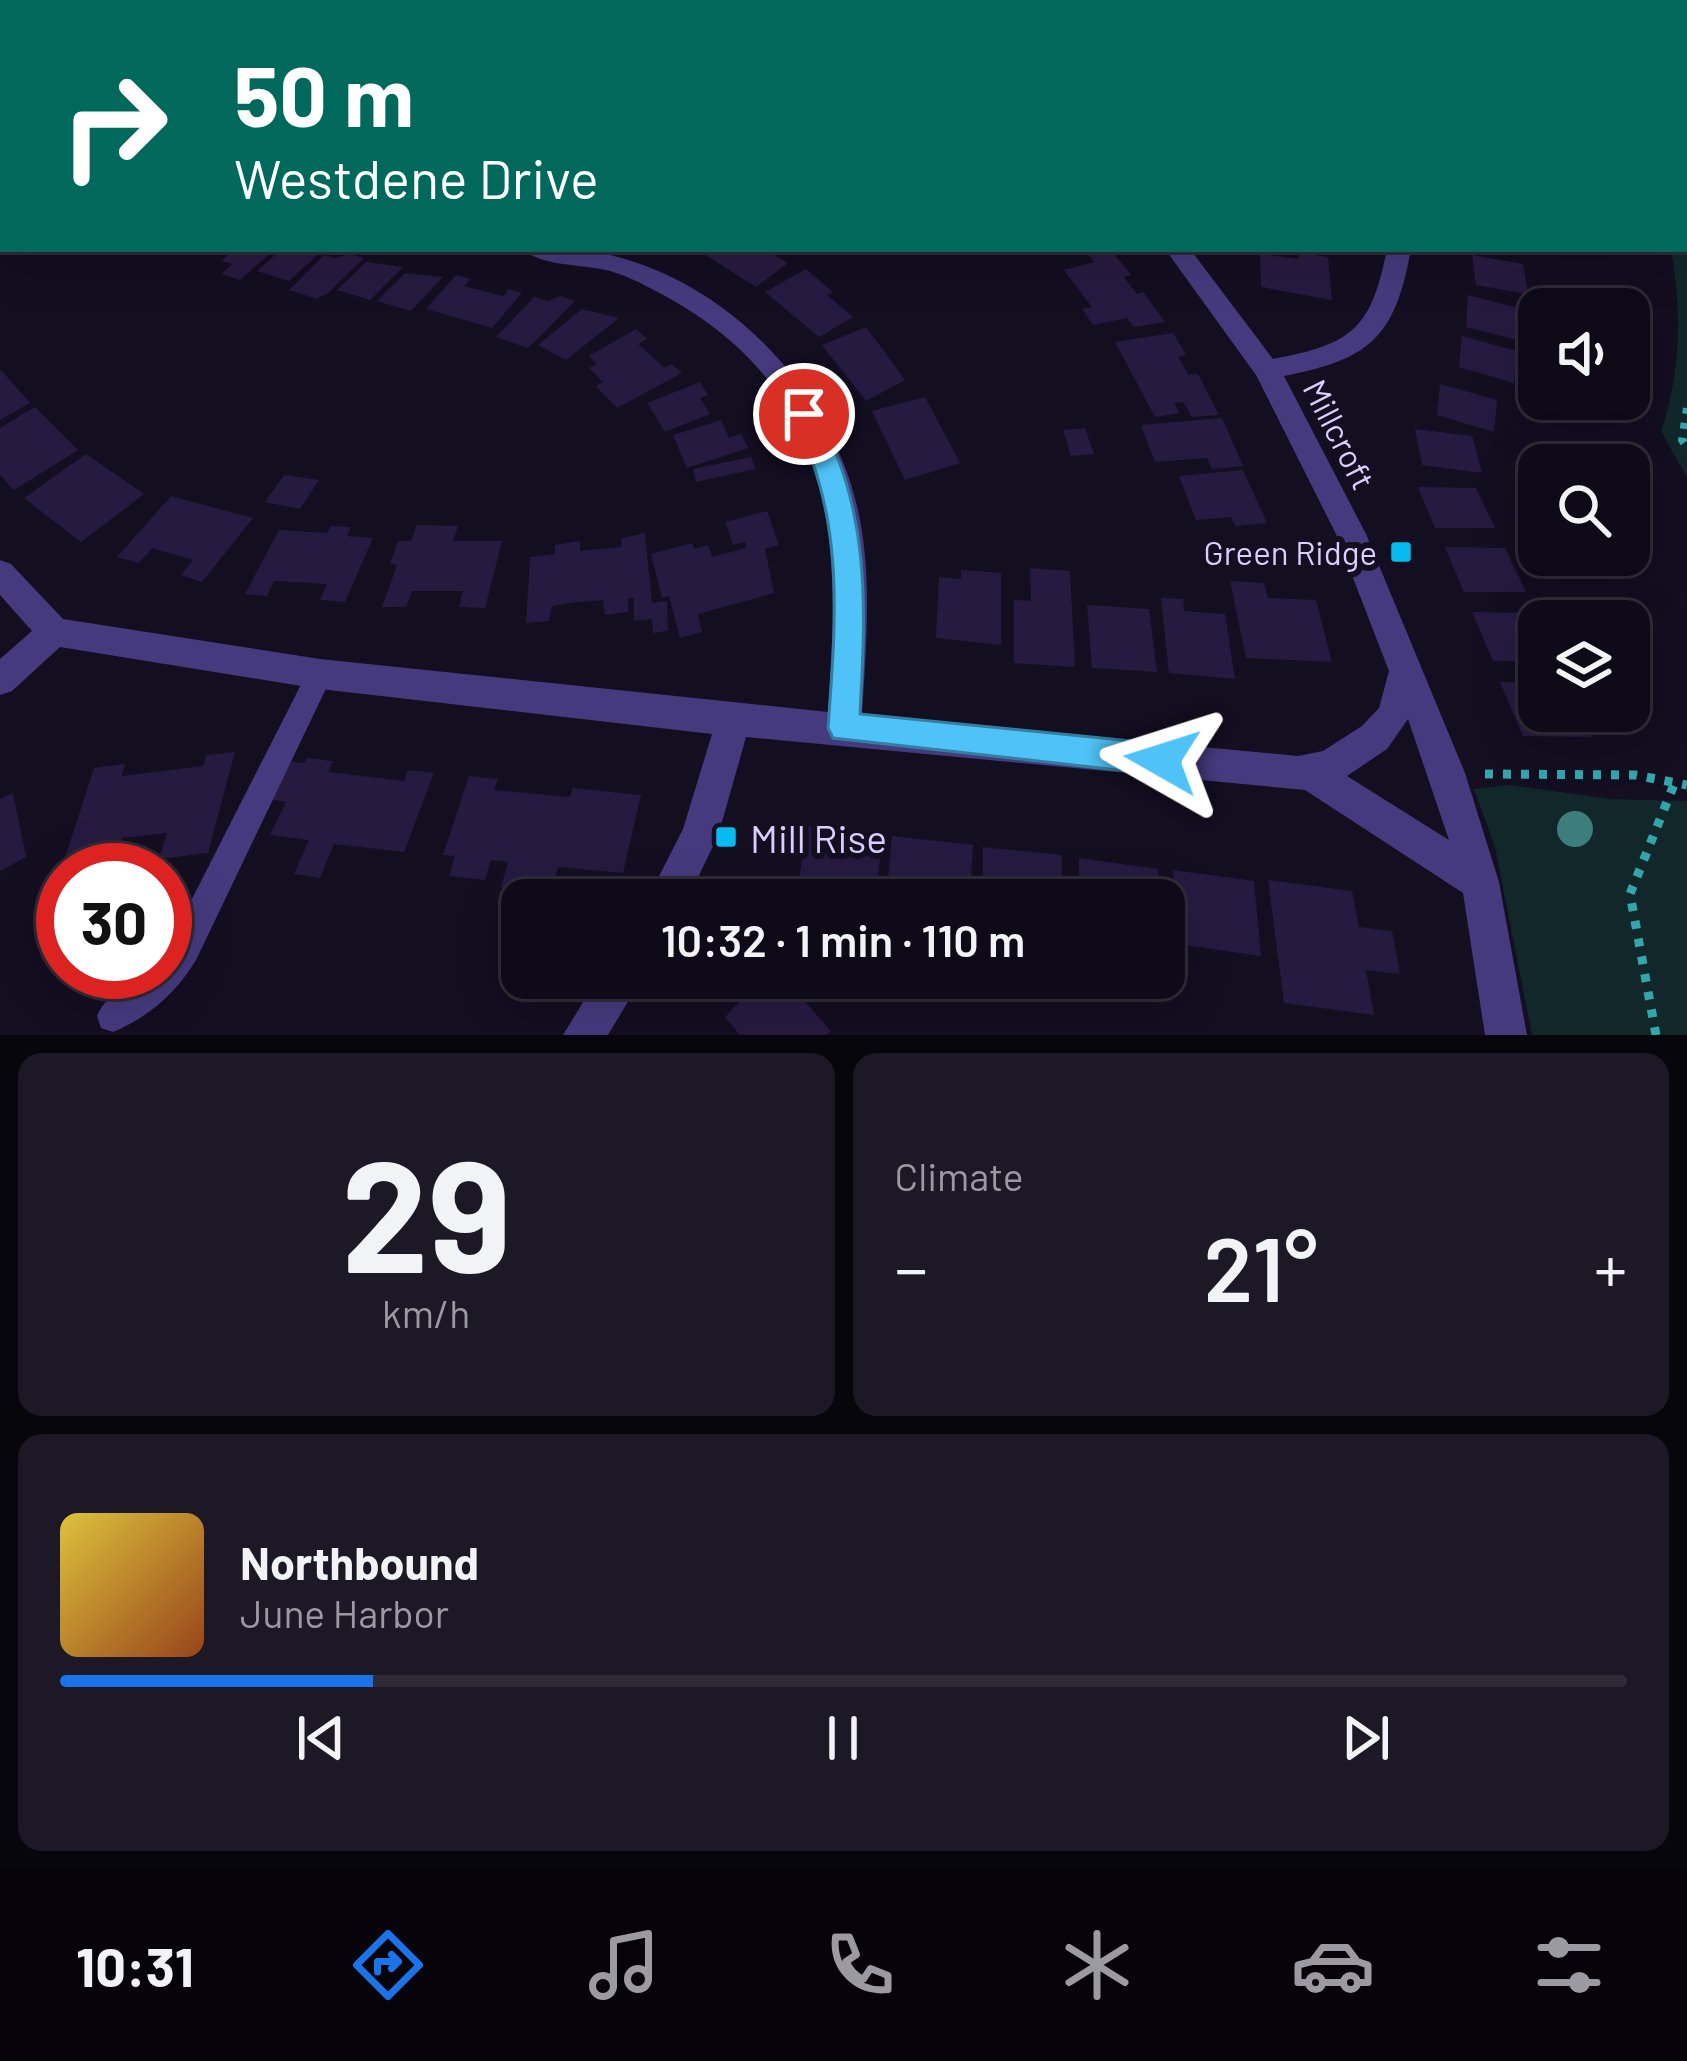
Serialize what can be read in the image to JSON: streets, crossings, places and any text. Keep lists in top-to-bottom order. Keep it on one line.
{"streets":{"street":["Millcroft"]},"places":{"transit":["Green Ridge","Mill Rise"]},"page":{"turn":["50 m","Westdene Drive"],"limit":"30","trip":"10:32 · 1 min · 110 m","tile":[["29","km/h"],"Climate"],"heat":["−","21°","+"],"song":["Northbound","June Harbor"],"tabs":"10:31"}}
